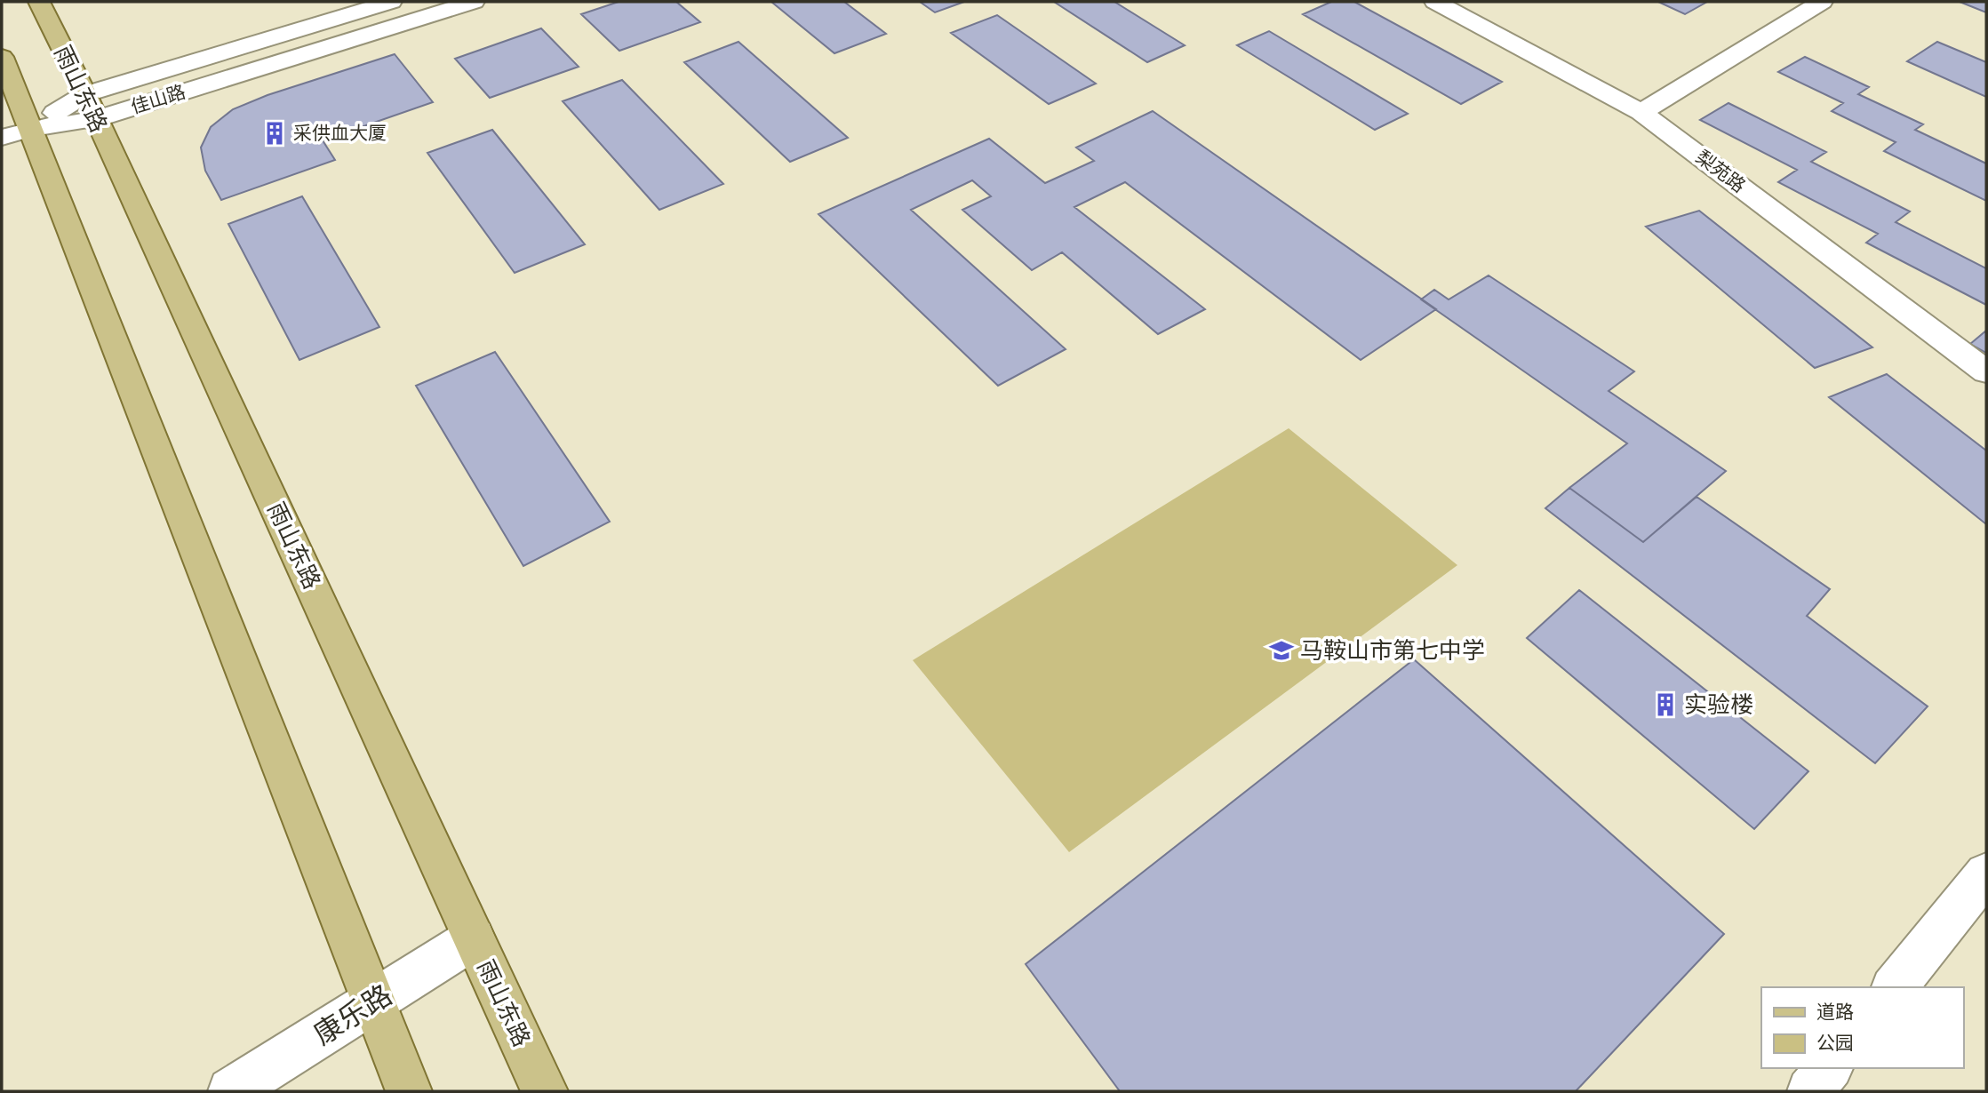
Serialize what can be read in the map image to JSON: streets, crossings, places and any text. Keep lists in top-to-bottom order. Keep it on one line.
{"streets":{"main road":["雨山东路"],"street":["佳山路","梨苑路","康乐路"]},"crossings":[["雨山东路","佳山路"],["雨山东路","康乐路"]],"places":{"building":["采供血大厦","实验楼"],"school or university":["马鞍山市第七中学"]},"legend":["道路","公园"]}
